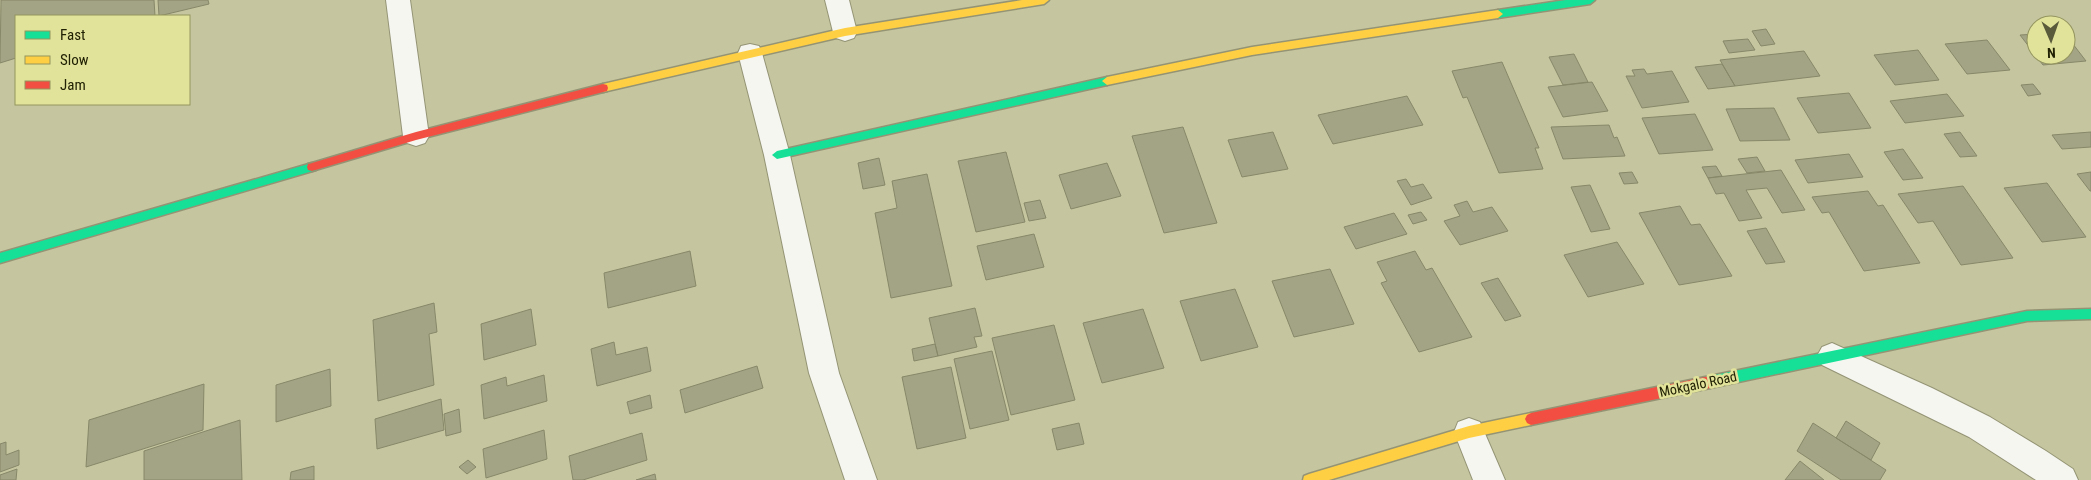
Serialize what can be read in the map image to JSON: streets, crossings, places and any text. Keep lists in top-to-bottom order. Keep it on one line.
{"streets":{"street":["Mokgalo Road"]},"legend":["Fast","Slow","Jam"],"north":"bottom"}
